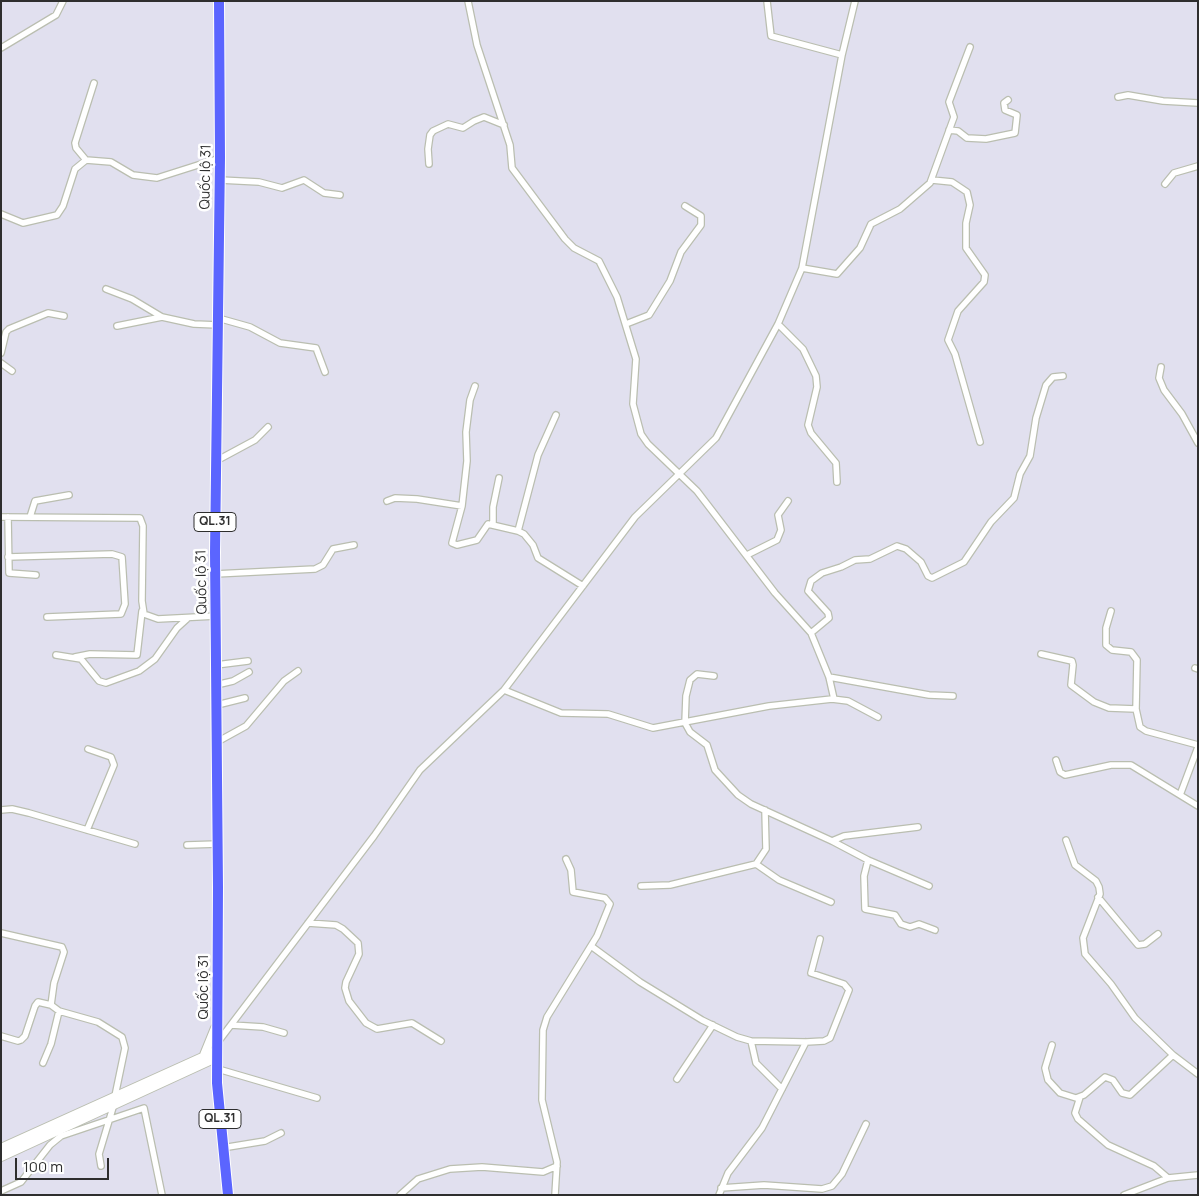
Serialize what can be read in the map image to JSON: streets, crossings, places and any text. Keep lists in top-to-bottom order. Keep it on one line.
{"streets":{"highway":["Quốc lộ 31","QL.31"]},"crossings":[["Quốc lộ 31","QL.31"]],"scale_bar":"100 m"}
